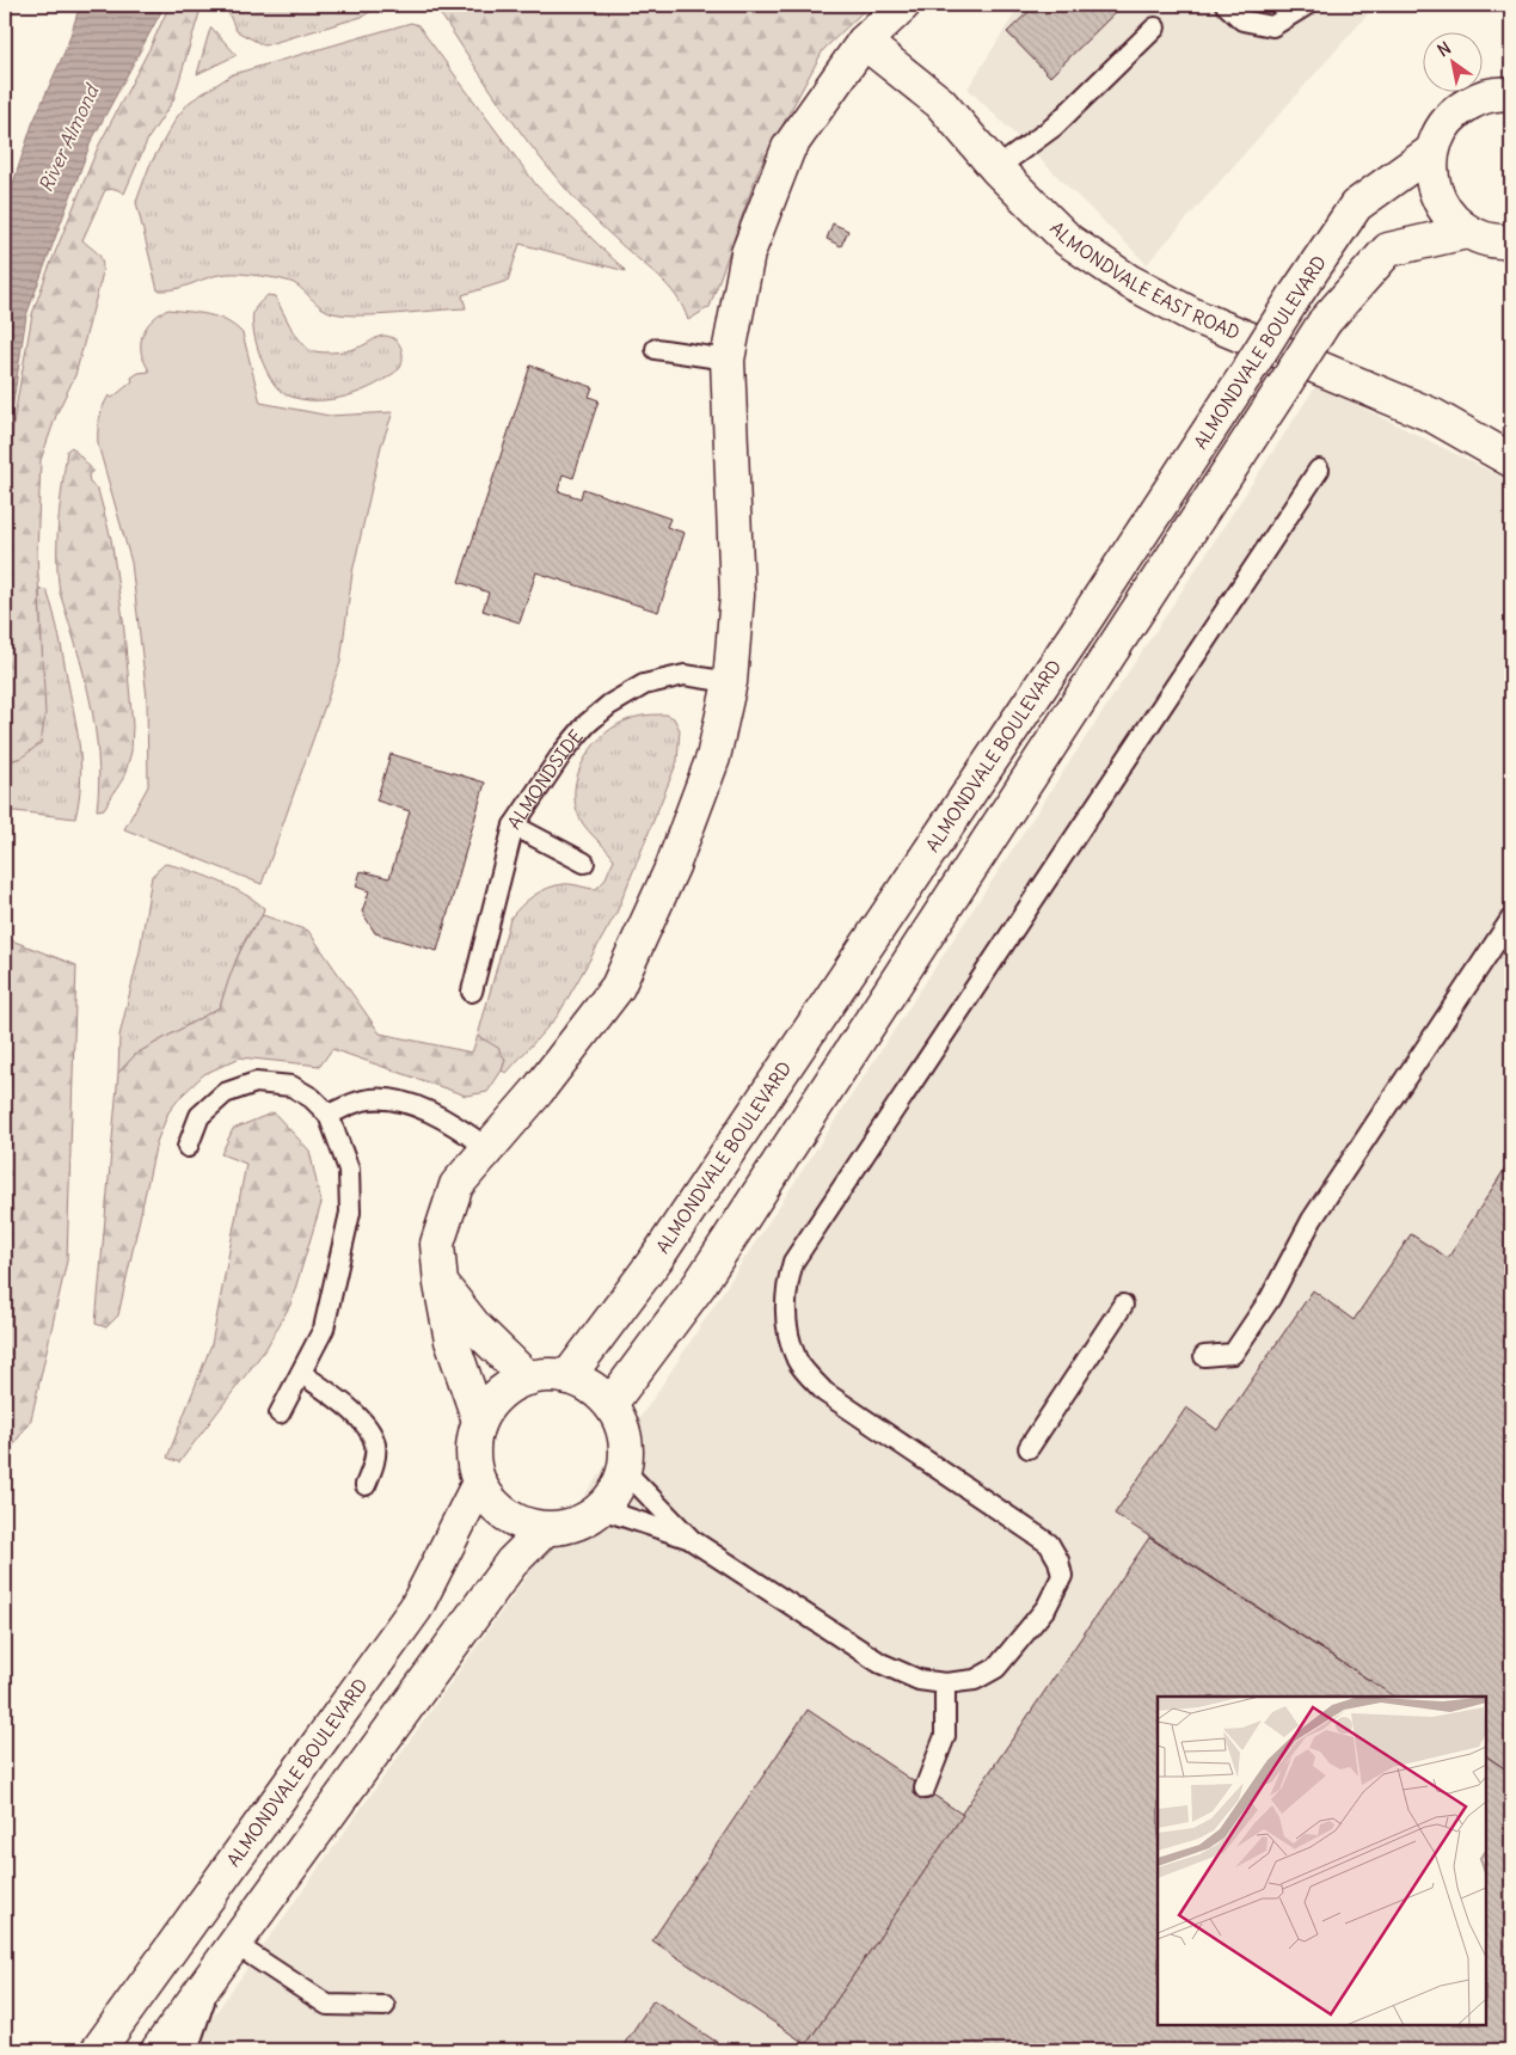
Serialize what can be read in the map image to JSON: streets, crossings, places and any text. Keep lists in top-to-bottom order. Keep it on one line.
{"streets":{"street":["ALMONDVALE EAST ROAD","ALMONDVALE BOULEVARD"],"lane":["ALMONDSIDE"]},"water":["River Almond"],"north":"top left"}
